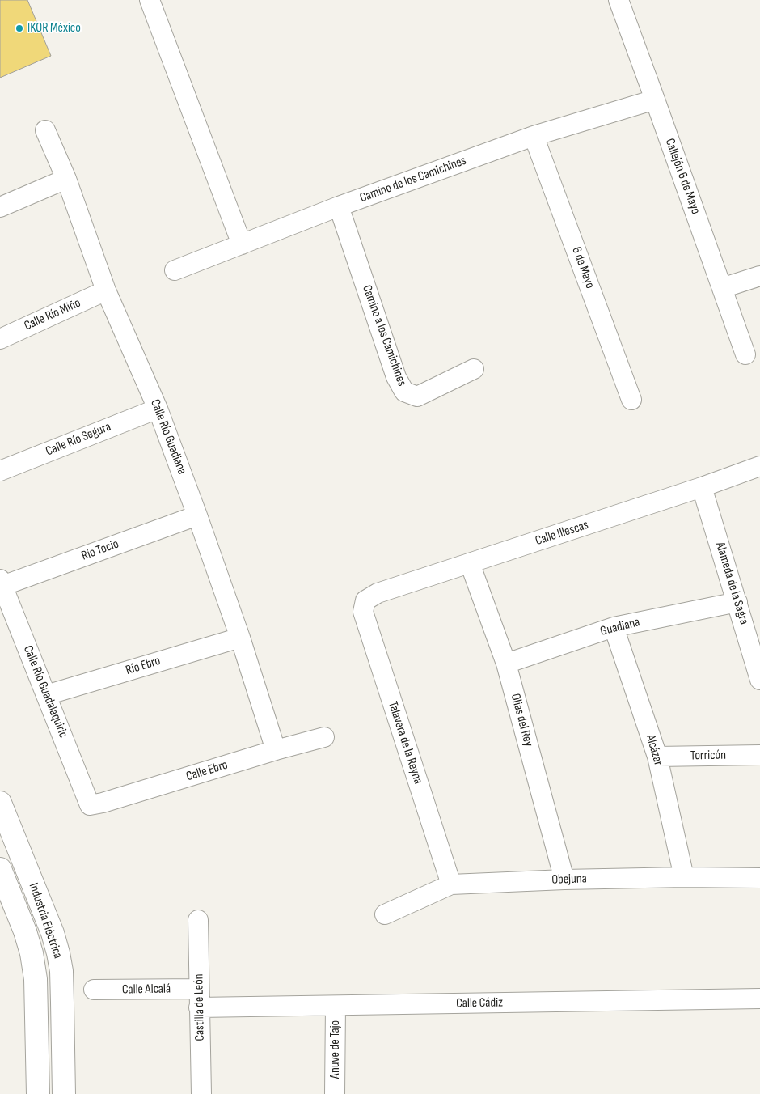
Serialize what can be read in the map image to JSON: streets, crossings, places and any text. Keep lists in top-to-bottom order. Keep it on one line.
{"streets":{"street":["Callejón 6 de Mayo","Camino de los Camichines","6 de Mayo","Calle Río Miño","Camino a los Camichines","Calle Río Guadiana","Calle Río Segura","Calle Illescas","Río Tocio","Alameda de la Sagra","Guadiana","Río Ebro","Calle Río Guadalaquiric","Olias del Rey","Talavera de la Reyna","Alcázar","Torricón","Calle Ebro","Obejuna","Industria Eléctrica","Calle Alcalá","Calle Cádiz","Castilla de León","Anuve de Tajo"]},"crossings":[["Callejón 6 de Mayo","Camino de los Camichines"],["Camino de los Camichines","6 de Mayo"],["Camino de los Camichines","Camino a los Camichines"],["Calle Río Miño","Calle Río Guadiana"],["Calle Río Guadiana","Calle Río Segura"],["Calle Río Guadiana","Río Tocio"],["Calle Río Guadiana","Río Ebro"],["Calle Río Guadiana","Calle Ebro"],["Calle Illescas","Alameda de la Sagra"],["Calle Illescas","Olias del Rey"],["Calle Illescas","Talavera de la Reyna"],["Río Tocio","Calle Río Guadalaquiric"],["Alameda de la Sagra","Guadiana"],["Guadiana","Olias del Rey"],["Guadiana","Alcázar"],["Río Ebro","Calle Río Guadalaquiric"],["Calle Río Guadalaquiric","Calle Ebro"],["Olias del Rey","Obejuna"],["Talavera de la Reyna","Obejuna"],["Alcázar","Torricón"],["Alcázar","Obejuna"],["Calle Alcalá","Calle Cádiz"],["Calle Alcalá","Castilla de León"],["Calle Cádiz","Castilla de León"],["Calle Cádiz","Anuve de Tajo"]],"places":["IKOR México"]}
